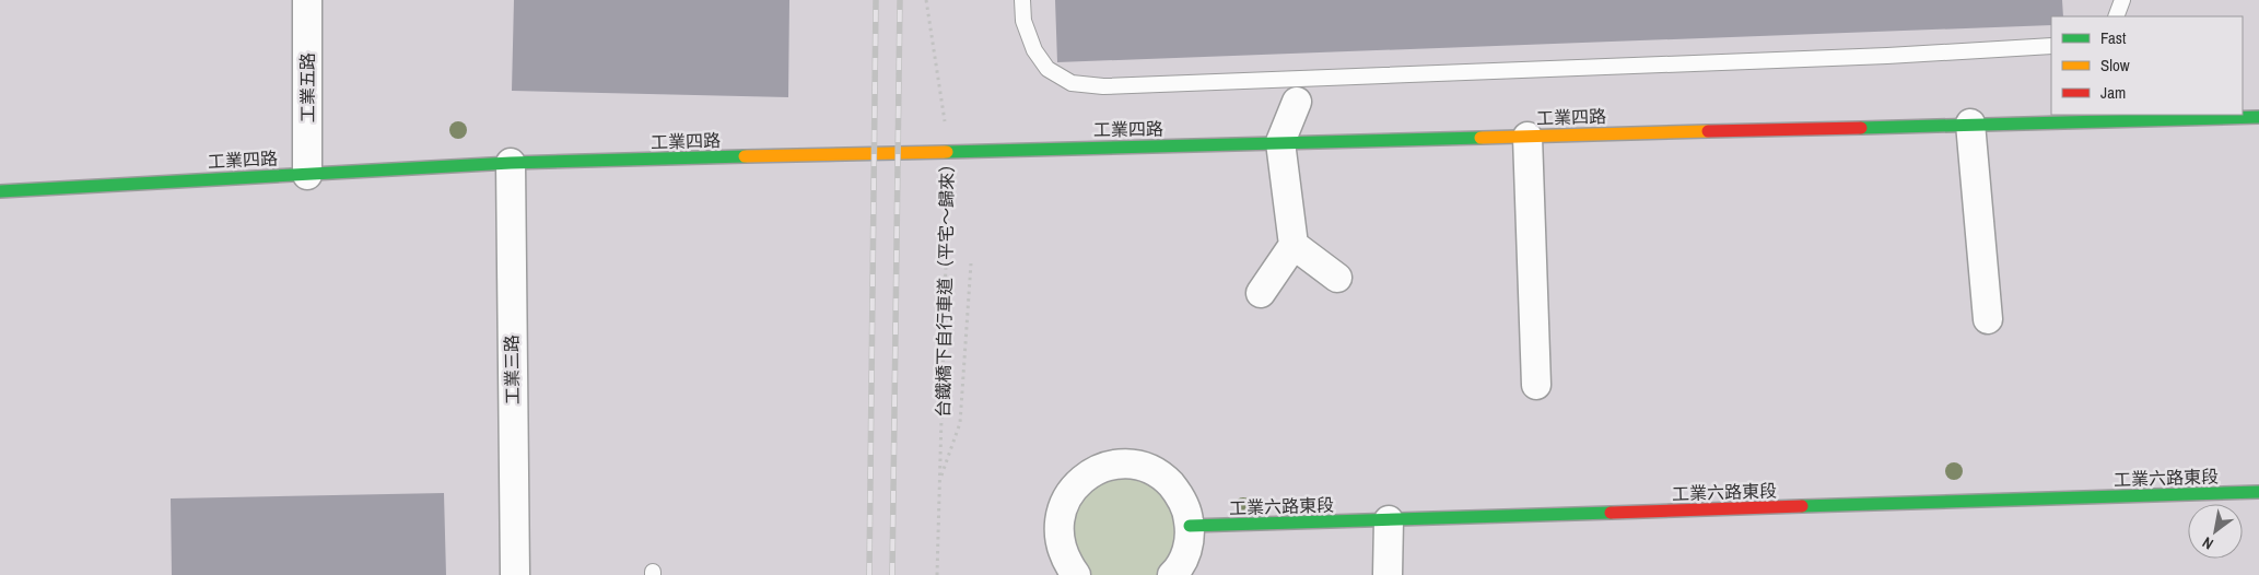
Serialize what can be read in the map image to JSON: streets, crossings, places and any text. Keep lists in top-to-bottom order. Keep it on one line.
{"streets":{"street":["工業五路","工業四路","工業三路","工業六路東段"],"path":["台鐵橋下自行車道（平宅～歸來）"]},"crossings":[["工業五路","工業四路"],["工業四路","台鐵橋下自行車道（平宅～歸來）"],["工業四路","工業三路"]],"legend":["Fast","Slow","Jam"],"north":"bottom left"}
